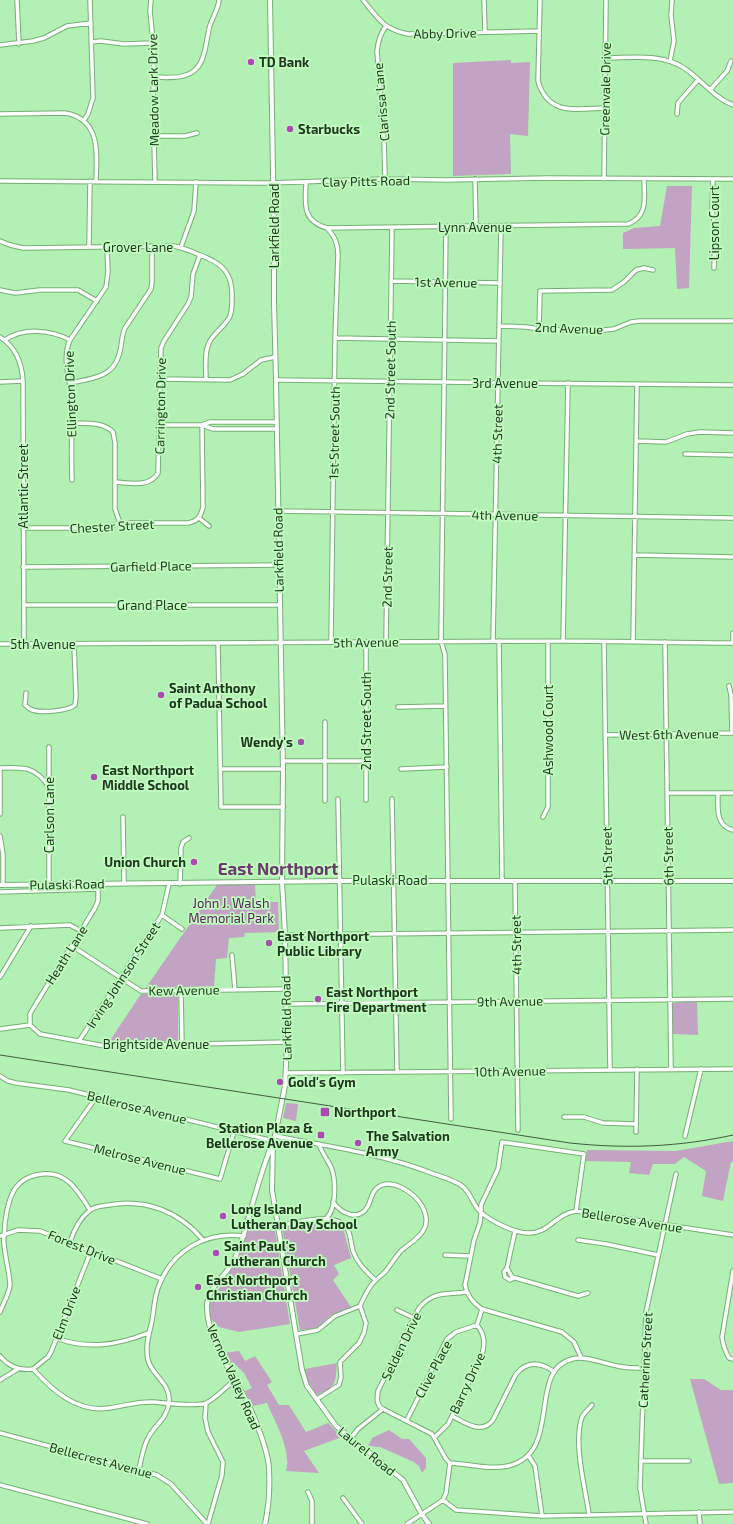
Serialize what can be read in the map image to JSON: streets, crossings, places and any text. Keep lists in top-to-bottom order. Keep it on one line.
{"streets":{"main road":["Larkfield Road","Pulaski Road","Vernon Valley Road","Laurel Road"],"street":["Abby Drive","Greenvale Drive","Meadow Lark Drive","Clarissa Lane","Clay Pitts Road","Lipson Court","Lynn Avenue","Grover Lane","1st Avenue","2nd Avenue","2nd Street South","3rd Avenue","Ellington Drive","Carrington Drive","1st Street South","4th Street","Atlantic Street","4th Avenue","Chester Street","Garfield Place","2nd Street","Grand Place","5th Avenue","Ashwood Court","West 6th Avenue","Carlson Lane","5th Street","6th Street","Heath Lane","Irving Johnson Street","Kew Avenue","9th Avenue","Brightside Avenue","10th Avenue","Bellerose Avenue","Melrose Avenue","Forest Drive","Elm Drive","Selden Drive","Catherine Street","Clive Place","Barry Drive","Bellecrest Avenue"]},"crossings":[["Abby Drive","Clarissa Lane"],["Greenvale Drive","Clay Pitts Road"],["Meadow Lark Drive","Clay Pitts Road"],["Clarissa Lane","Clay Pitts Road"],["Clay Pitts Road","Lipson Court"],["Clay Pitts Road","Larkfield Road"],["Clay Pitts Road","Lynn Avenue"],["Larkfield Road","3rd Avenue"],["Larkfield Road","4th Avenue"],["Larkfield Road","Garfield Place"],["Larkfield Road","Grand Place"],["Larkfield Road","5th Avenue"],["Larkfield Road","Pulaski Road"],["Larkfield Road","Kew Avenue"],["Larkfield Road","9th Avenue"],["Larkfield Road","Brightside Avenue"],["Larkfield Road","10th Avenue"],["Larkfield Road","Vernon Valley Road"],["Lynn Avenue","2nd Street South"],["Lynn Avenue","1st Street South"],["Lynn Avenue","4th Street"],["Grover Lane","Ellington Drive"],["Grover Lane","Carrington Drive"],["1st Avenue","2nd Street South"],["1st Avenue","4th Street"],["2nd Avenue","4th Street"],["2nd Street South","3rd Avenue"],["2nd Street South","4th Avenue"],["2nd Street South","2nd Street"],["2nd Street South","5th Avenue"],["3rd Avenue","1st Street South"],["3rd Avenue","4th Street"],["1st Street South","4th Avenue"],["1st Street South","5th Avenue"],["4th Street","4th Avenue"],["4th Street","5th Avenue"],["4th Street","Pulaski Road"],["4th Street","9th Avenue"],["4th Street","10th Avenue"],["Atlantic Street","Chester Street"],["Atlantic Street","Garfield Place"],["Atlantic Street","Grand Place"],["Atlantic Street","5th Avenue"],["4th Avenue","2nd Street"],["2nd Street","5th Avenue"],["5th Avenue","Ashwood Court"],["5th Avenue","5th Street"],["5th Avenue","6th Street"],["West 6th Avenue","5th Street"],["West 6th Avenue","6th Street"],["Carlson Lane","Pulaski Road"],["5th Street","Pulaski Road"],["5th Street","9th Avenue"],["5th Street","10th Avenue"],["6th Street","Pulaski Road"],["6th Street","9th Avenue"],["6th Street","10th Avenue"],["Pulaski Road","Heath Lane"],["Pulaski Road","Irving Johnson Street"],["Heath Lane","Kew Avenue"],["Heath Lane","Brightside Avenue"],["Irving Johnson Street","Kew Avenue"],["Irving Johnson Street","Brightside Avenue"],["Bellerose Avenue","Melrose Avenue"],["Bellerose Avenue","Catherine Street"],["Bellerose Avenue","Vernon Valley Road"],["Bellerose Avenue","Laurel Road"],["Forest Drive","Elm Drive"],["Clive Place","Barry Drive"],["Vernon Valley Road","Laurel Road"]],"districts":["East Northport"],"parks":["John J. Walsh Memorial Park"],"places":{"other":["TD Bank","Starbucks","Saint Anthony of Padua School","Wendy's","East Northport Middle School","Union Church","East Northport Public Library","East Northport Fire Department","Gold's Gym","The Salvation Army","Long Island Lutheran Day School","Saint Paul's Lutheran Church","East Northport Christian Church"],"transit":["Northport","Station Plaza & Bellerose Avenue"]}}
